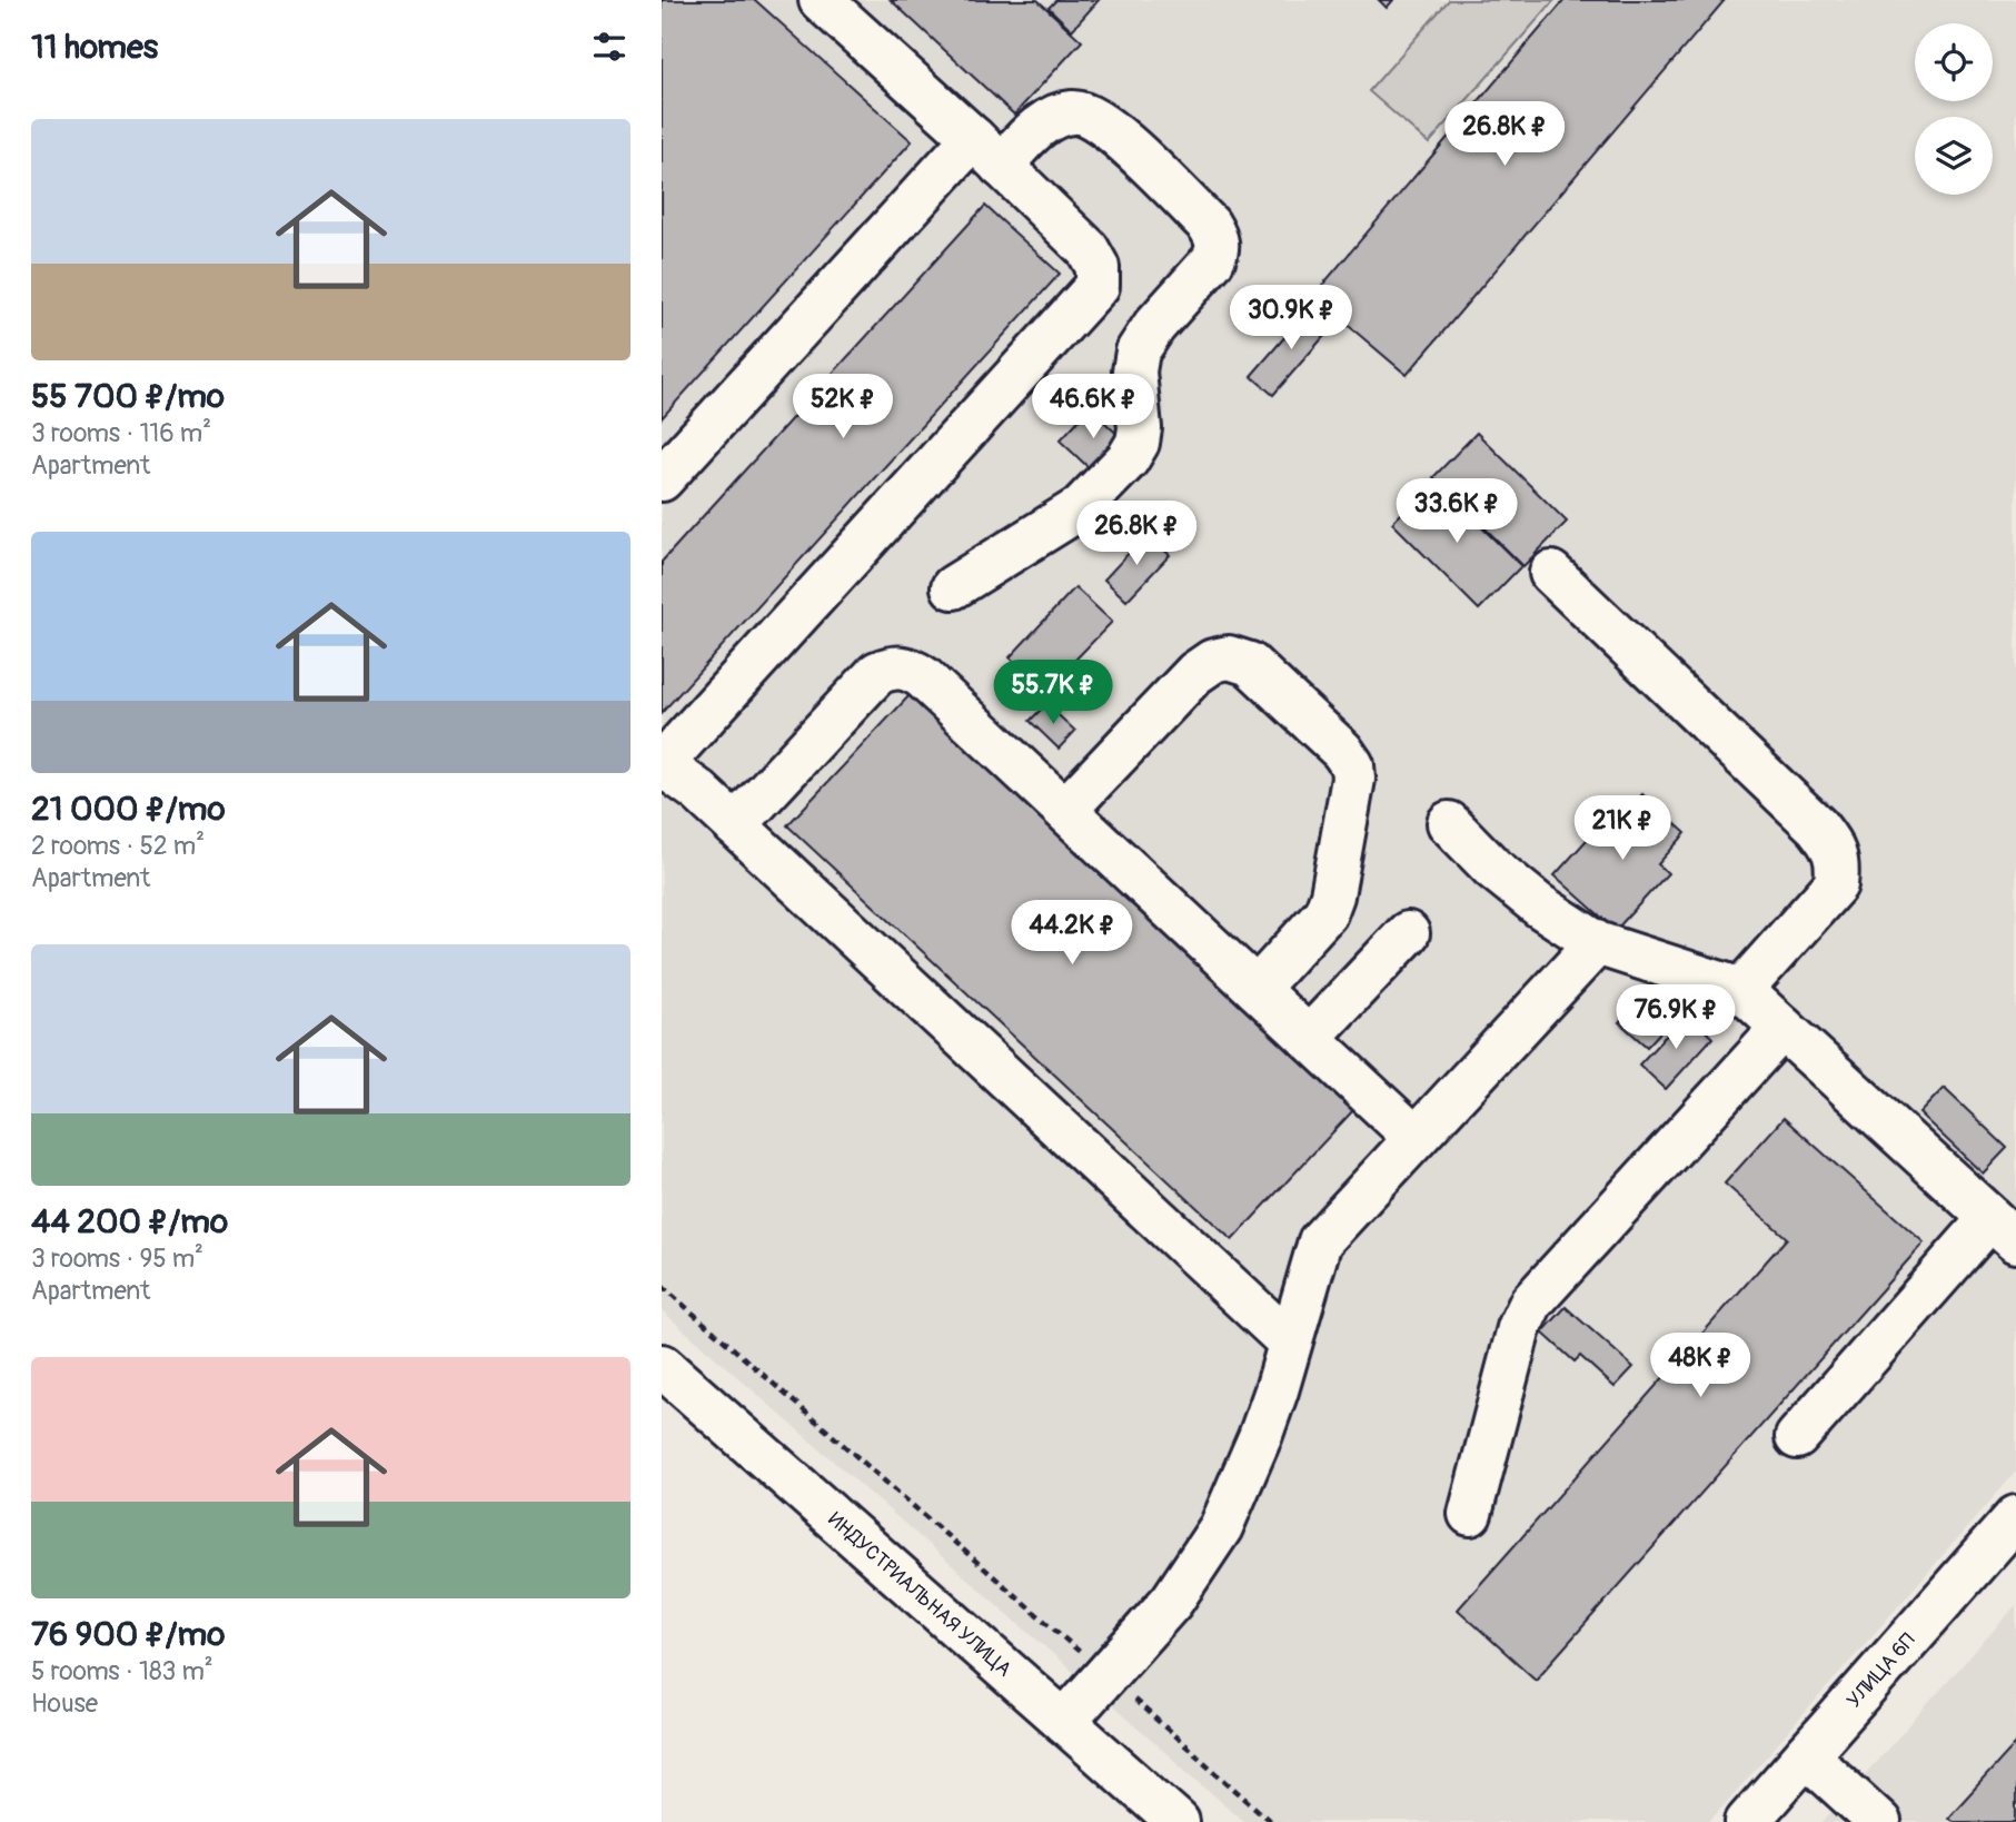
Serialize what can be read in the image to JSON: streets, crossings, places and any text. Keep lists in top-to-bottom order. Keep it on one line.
{"streets":{"main road":["ИНДУСТРИАЛЬНАЯ УЛИЦА","УЛИЦА 6П"]},"page":{"heading":"11 homes","list":[{"name":"55 700 ₽/mo","note":"3 rooms · 116 m² · Apartment"},{"name":"21 000 ₽/mo","note":"2 rooms · 52 m² · Apartment"},{"name":"44 200 ₽/mo","note":"3 rooms · 95 m² · Apartment"},{"name":"76 900 ₽/mo","note":"5 rooms · 183 m² · House"}],"price":["26.8K ₽","30.9K ₽","52K ₽","46.6K ₽","33.6K ₽","26.8K ₽","55.7K ₽","21K ₽","44.2K ₽","76.9K ₽","48K ₽"]}}
